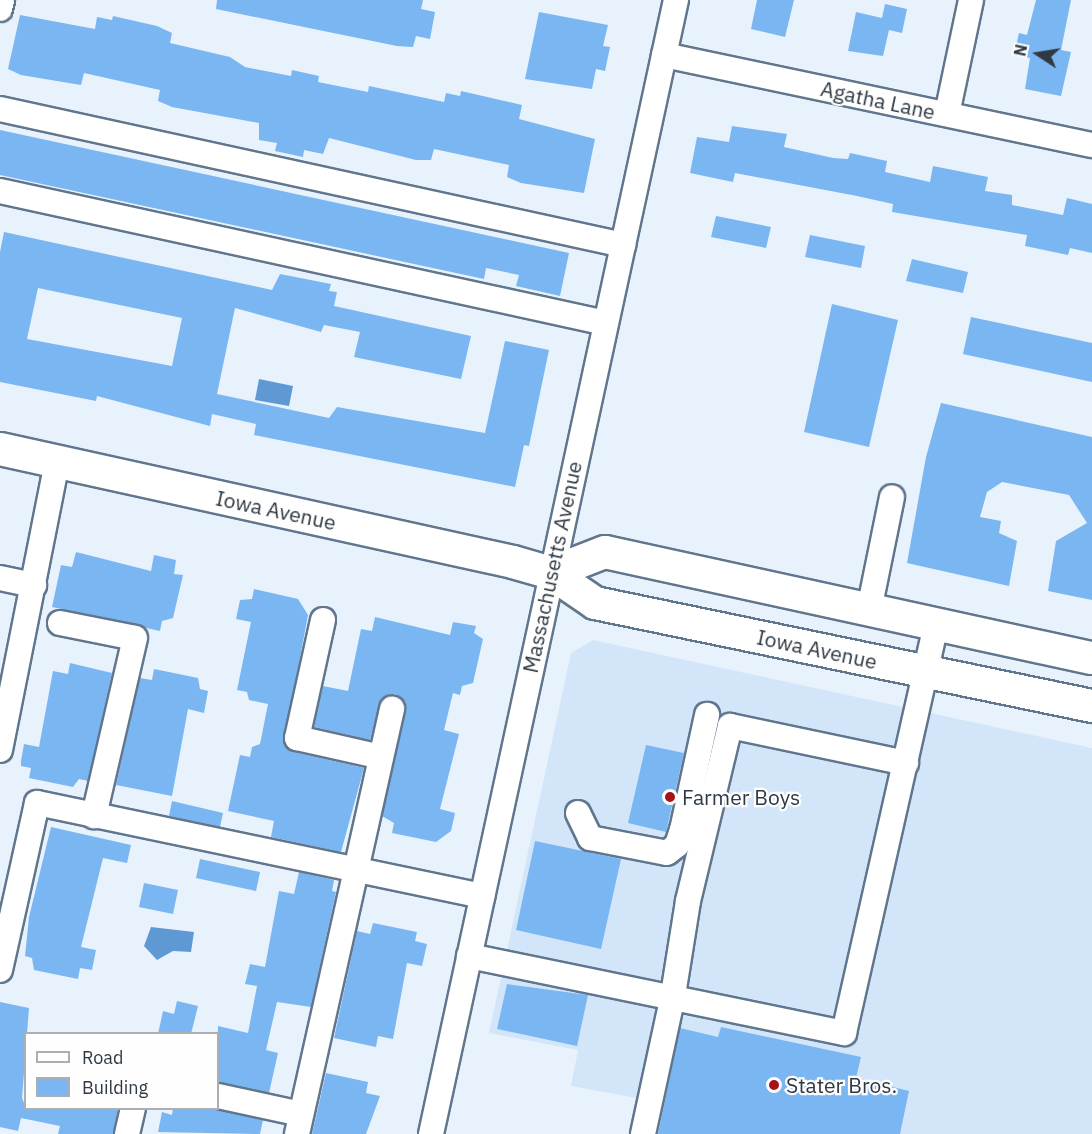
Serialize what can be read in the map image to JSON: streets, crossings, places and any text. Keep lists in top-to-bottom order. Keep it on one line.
{"streets":{"main road":["Iowa Avenue"],"street":["Agatha Lane","Massachusetts Avenue"]},"crossings":[["Agatha Lane","Massachusetts Avenue"],["Iowa Avenue","Massachusetts Avenue"]],"places":["Farmer Boys","Stater Bros."],"legend":["Road","Building"],"north":"left"}
